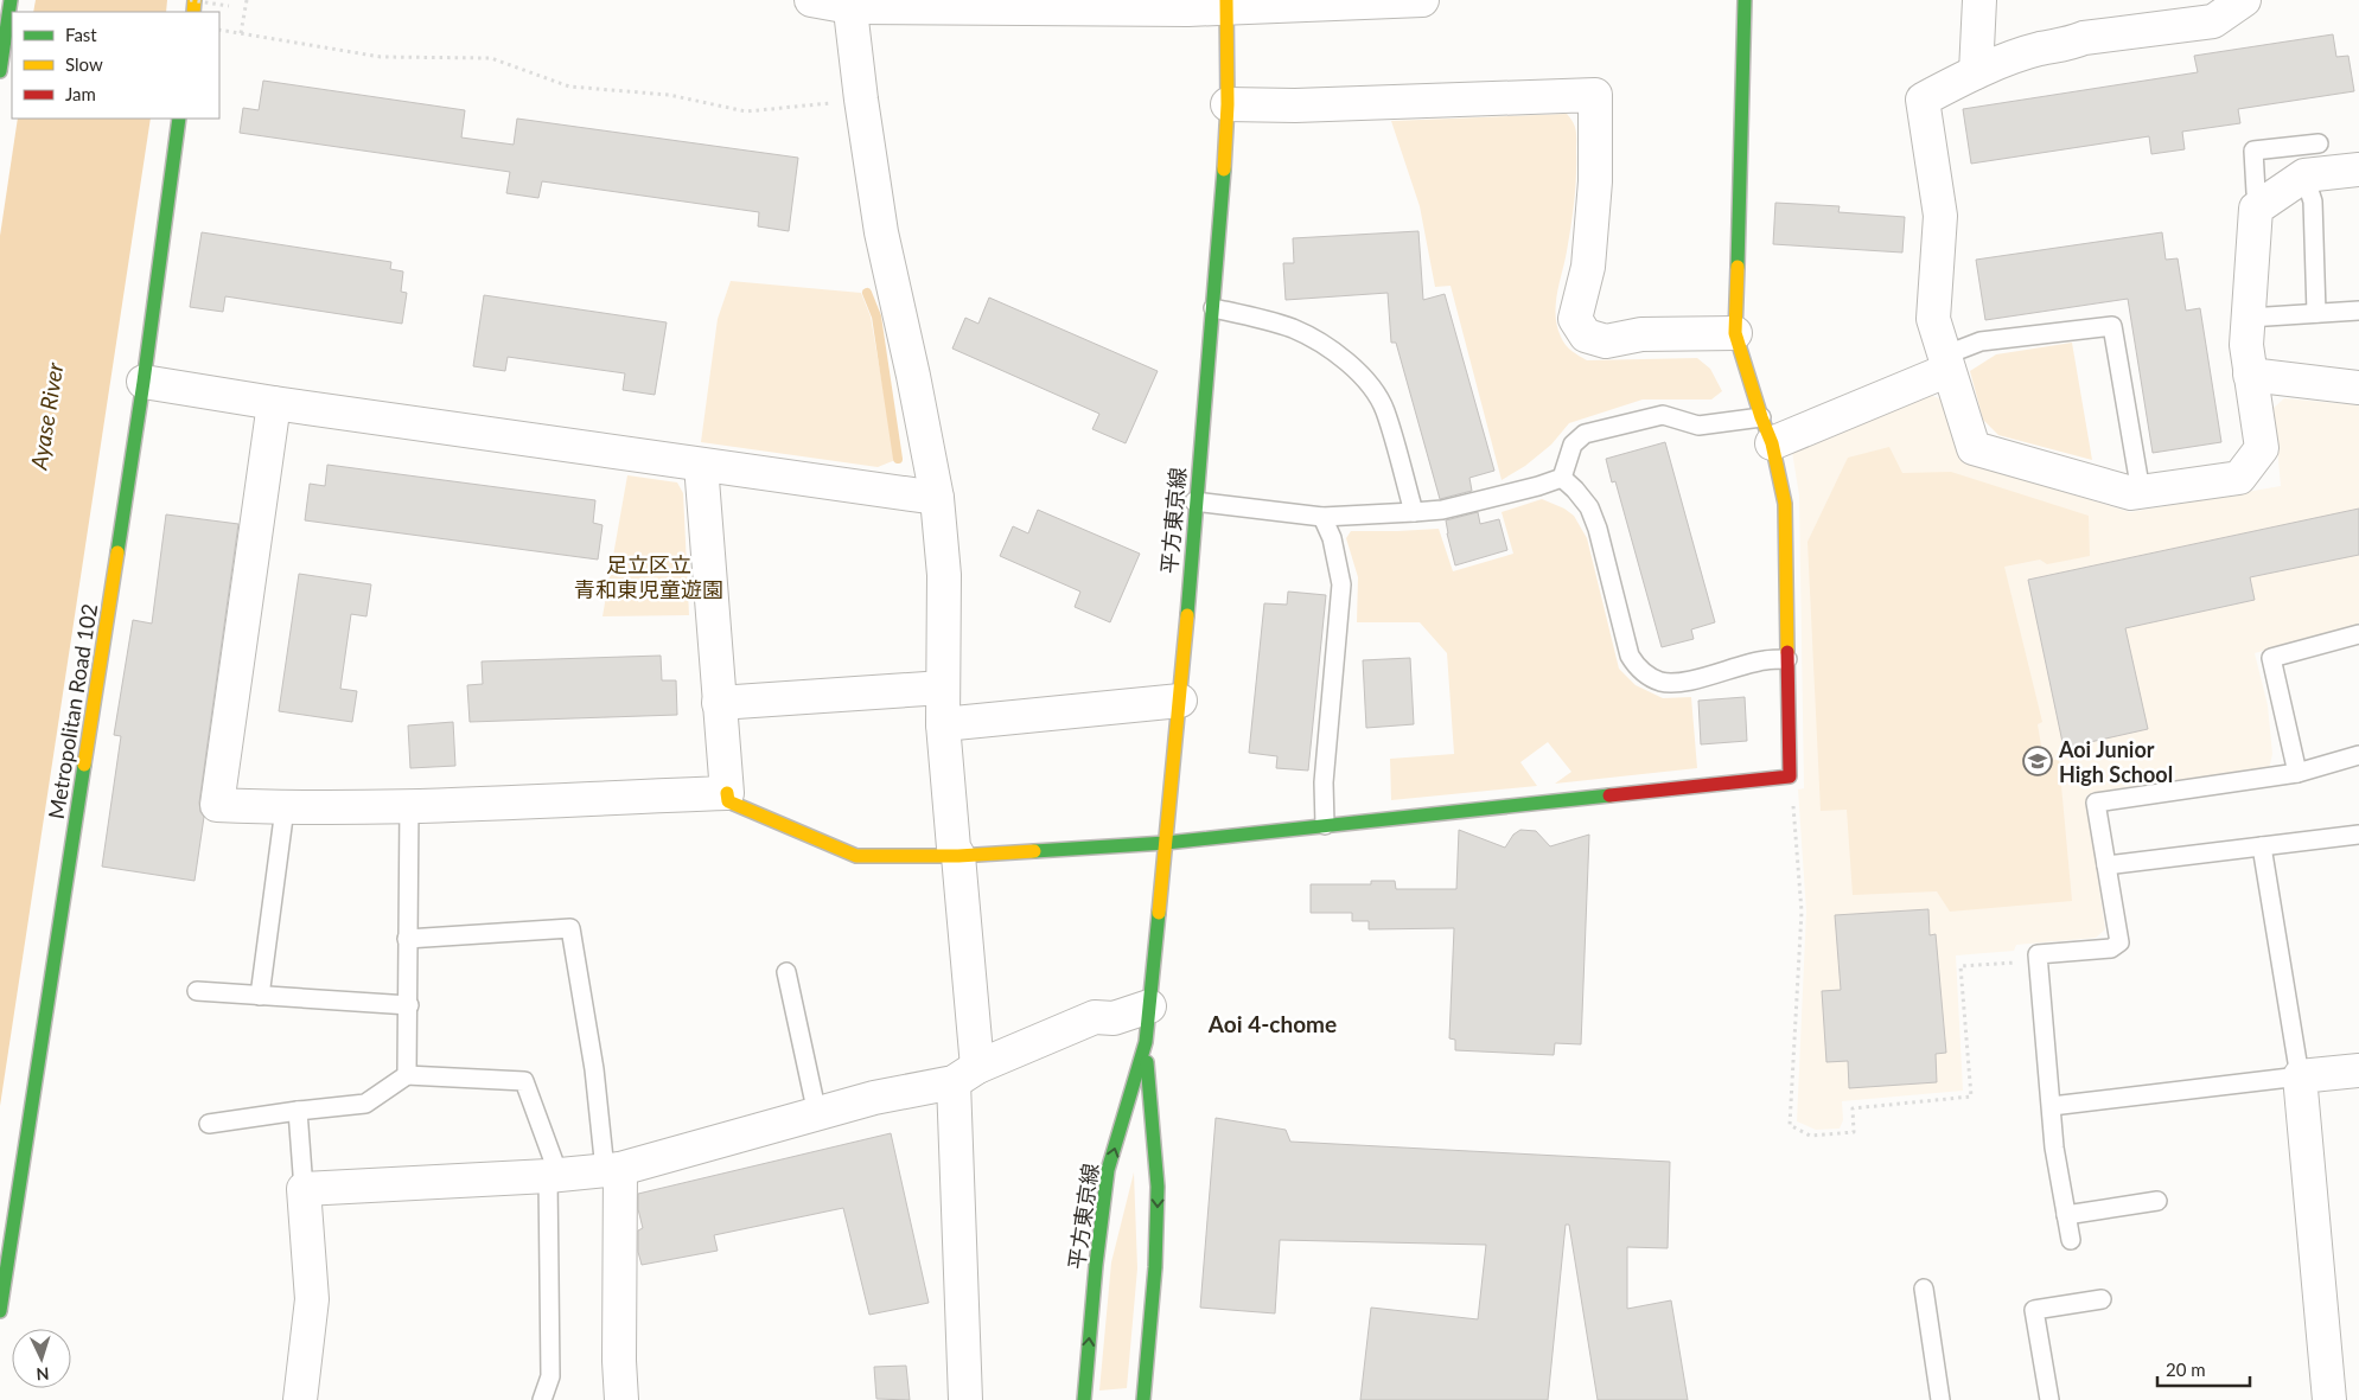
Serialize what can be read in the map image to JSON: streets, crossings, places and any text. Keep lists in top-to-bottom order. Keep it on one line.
{"streets":{"main road":["平方東京線","Metropolitan Road 102"]},"districts":["Aoi 4-chome"],"water":["Ayase River"],"parks":["足立区立 青和東児童遊園"],"places":{"school or university":["Aoi Junior High School"]},"legend":["Fast","Slow","Jam"],"scale_bar":"20 m","north":"bottom"}
